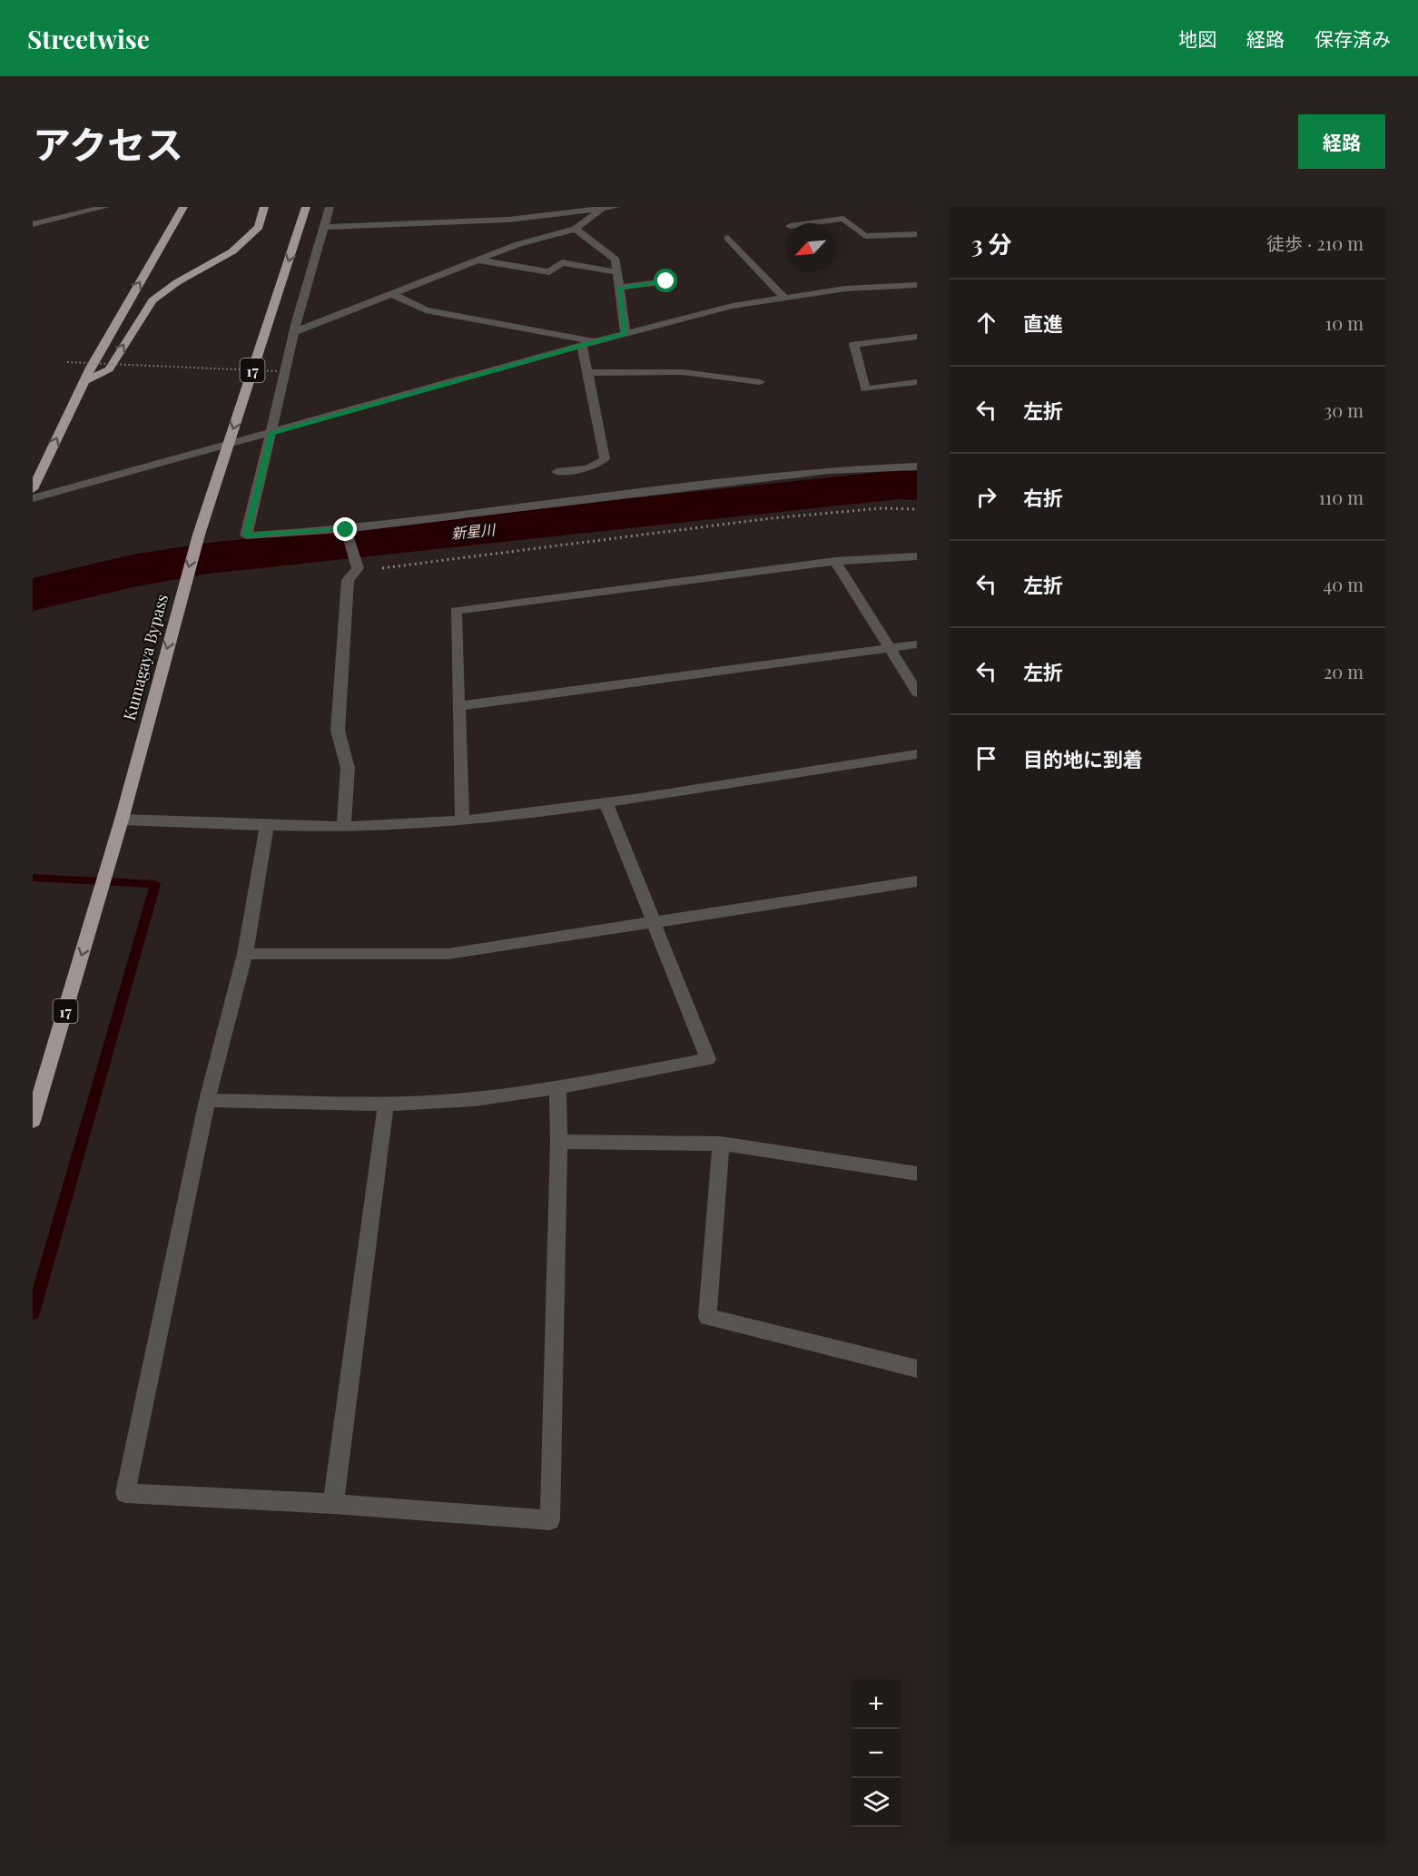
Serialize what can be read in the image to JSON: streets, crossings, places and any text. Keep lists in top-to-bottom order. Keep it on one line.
{"streets":{"highway":["17","Kumagaya Bypass"]},"one_way":["Kumagaya Bypass"],"water":["新星川"],"north":"bottom left","page":{"header":"Streetwise","nav":["地図","経路","保存済み"],"title":"アクセス","buttons":"経路","heading":["3 分","徒歩 · 210 m"],"list":[["直進","10 m"],["左折","30 m"],["右折","110 m"],["左折","40 m"],["左折","20 m"],"目的地に到着"],"map_buttons":["+","−"]}}
